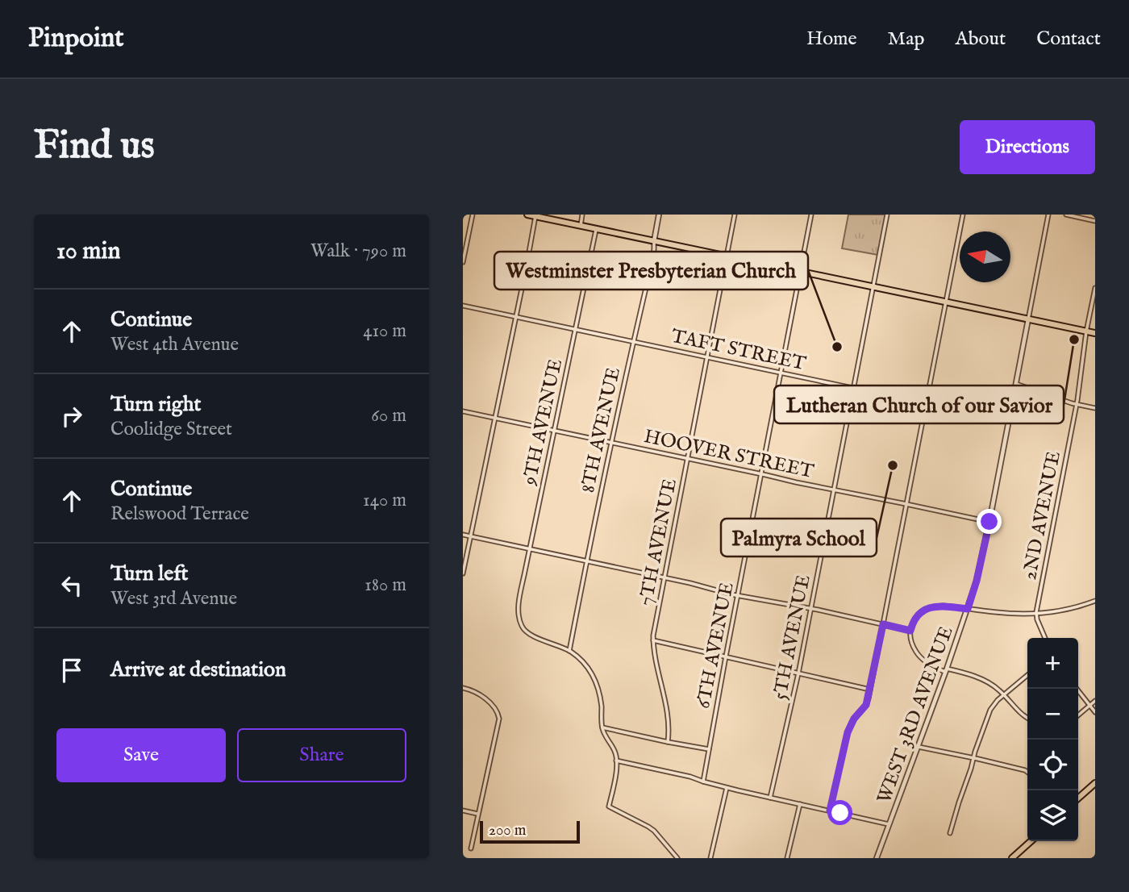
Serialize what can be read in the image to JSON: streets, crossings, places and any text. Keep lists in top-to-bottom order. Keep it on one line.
{"streets":{"street":["TAFT STREET","9TH AVENUE","8TH AVENUE","HOOVER STREET","2ND AVENUE","7TH AVENUE","5TH AVENUE","6TH AVENUE","WEST 3RD AVENUE"]},"crossings":[["TAFT STREET","9TH AVENUE"],["TAFT STREET","8TH AVENUE"],["TAFT STREET","7TH AVENUE"],["TAFT STREET","5TH AVENUE"],["TAFT STREET","6TH AVENUE"],["TAFT STREET","WEST 3RD AVENUE"],["9TH AVENUE","8TH AVENUE"],["9TH AVENUE","HOOVER STREET"],["8TH AVENUE","HOOVER STREET"],["HOOVER STREET","7TH AVENUE"],["HOOVER STREET","5TH AVENUE"],["HOOVER STREET","6TH AVENUE"],["HOOVER STREET","WEST 3RD AVENUE"]],"places":["Lutheran Church of our Savior","Westminster Presbyterian Church","Palmyra School"],"scale_bar":"200 m","north":"left","page":{"header":"Pinpoint","nav":["Home","Map","About","Contact"],"buttons":["Directions",["Save","Share"]],"title":"Find us","heading":["10 min","Walk · 790 m"],"list":[["Continue","West 4th Avenue","410 m"],["Turn right","Coolidge Street","60 m"],["Continue","Relswood Terrace","140 m"],["Turn left","West 3rd Avenue","180 m"],"Arrive at destination"],"map_buttons":["+","−"],"scale":"200 m"}}
